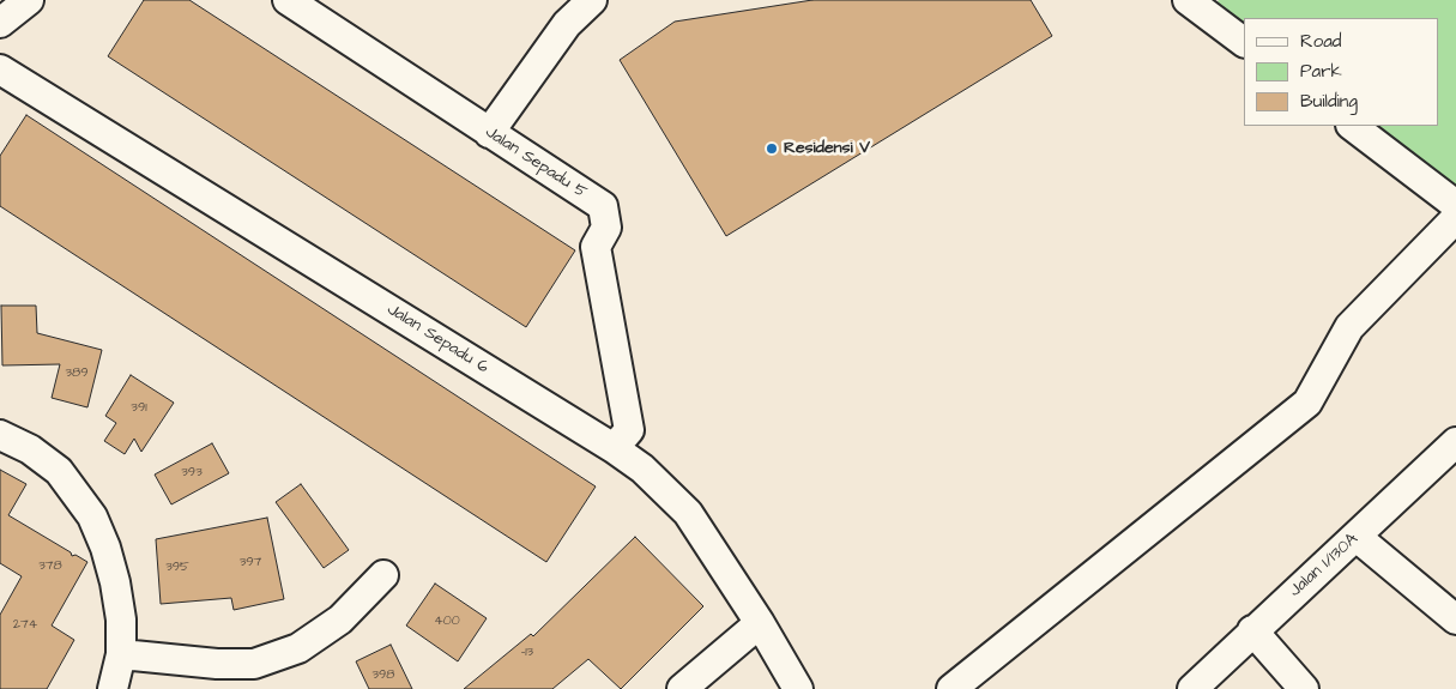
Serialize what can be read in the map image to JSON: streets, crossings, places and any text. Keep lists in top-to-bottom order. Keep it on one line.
{"streets":{"street":["Jalan Sepadu 5","Jalan Sepadu 6","Jalan 1/130A"]},"crossings":[["Jalan Sepadu 5","Jalan Sepadu 6"]],"places":["Residensi V"],"house_numbers":["389","391","393","397","378","395","400","274","-13","398"],"legend":["Road","Park","Building"]}
